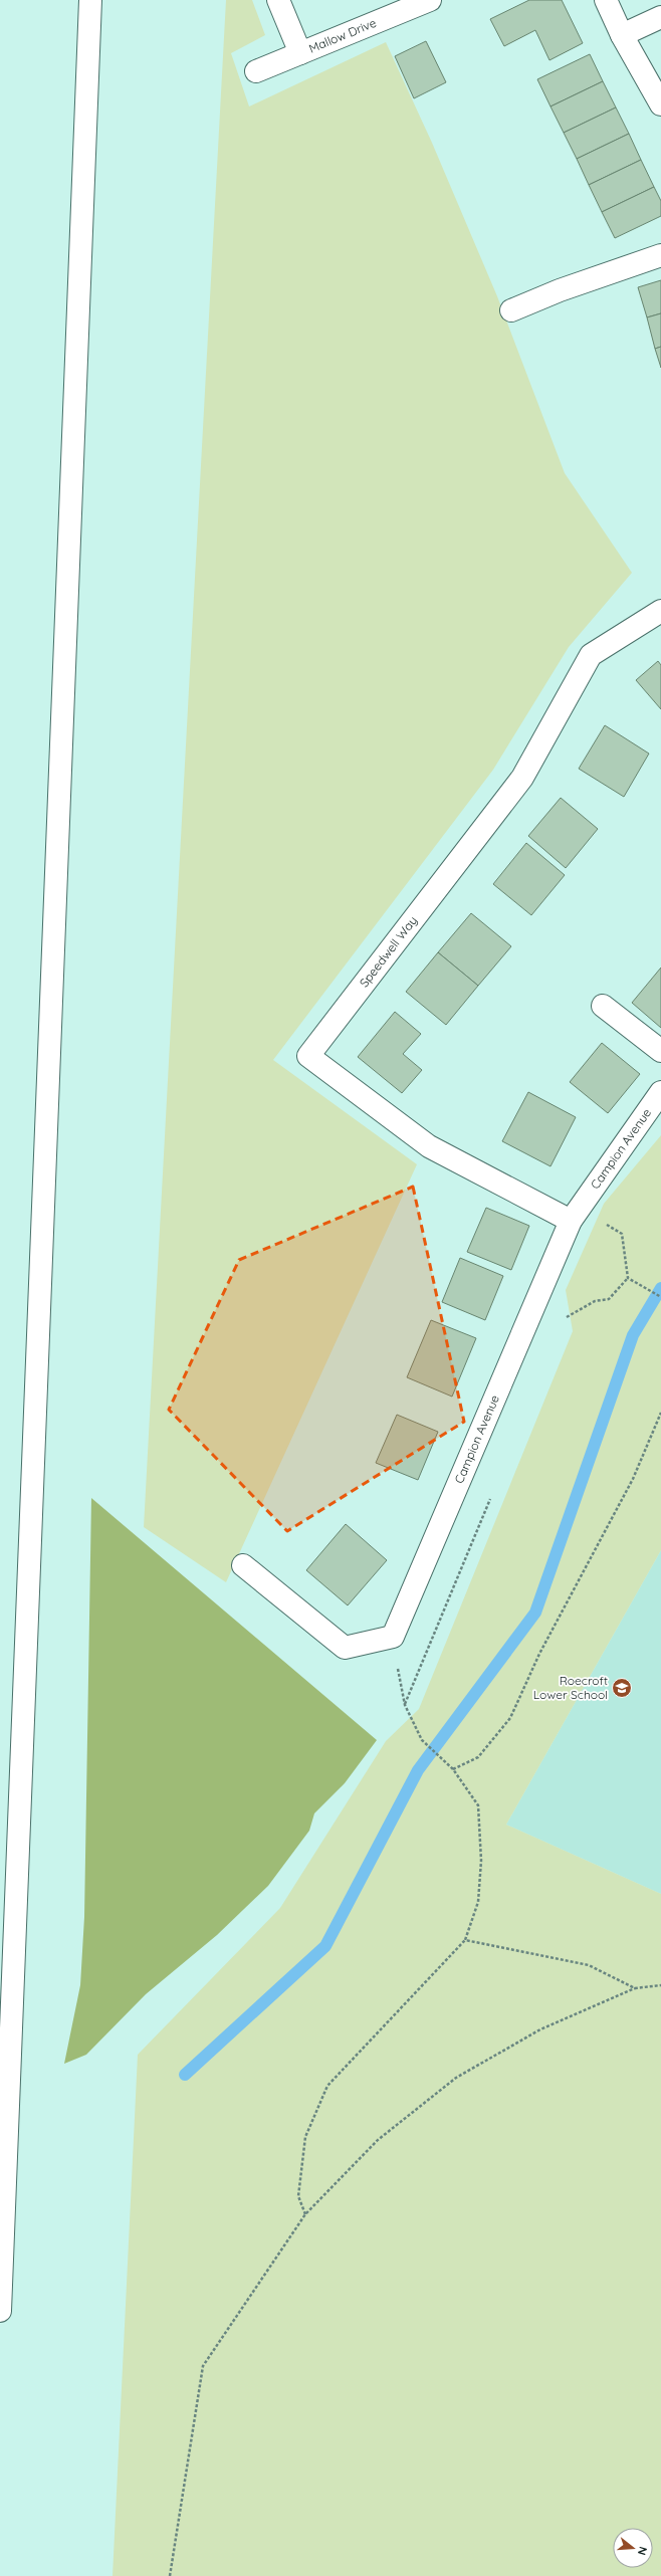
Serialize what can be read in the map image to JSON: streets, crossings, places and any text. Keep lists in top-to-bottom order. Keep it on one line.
{"streets":{"main road":["Mallow Drive","Speedwell Way","Campion Avenue"]},"crossings":[["Speedwell Way","Campion Avenue"]],"places":{"school or university":["Roecroft Lower School"]},"north":"right"}
